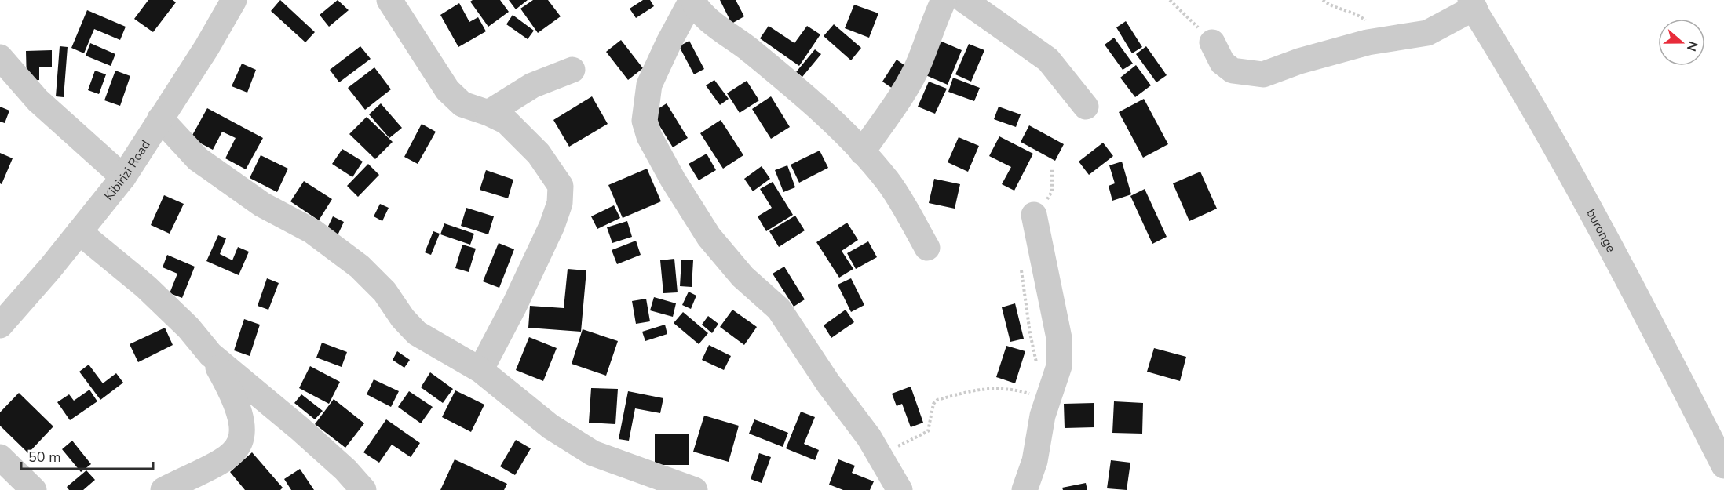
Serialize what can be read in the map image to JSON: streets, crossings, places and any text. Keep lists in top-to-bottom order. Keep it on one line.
{"streets":{"street":["Kibirizi Road","buronge"]},"scale_bar":"50 m","north":"right"}
